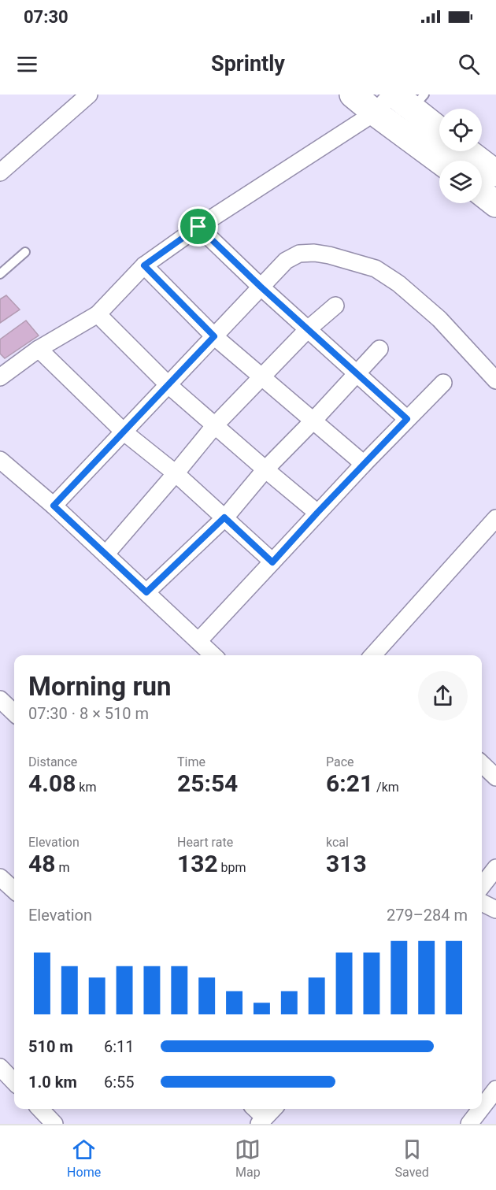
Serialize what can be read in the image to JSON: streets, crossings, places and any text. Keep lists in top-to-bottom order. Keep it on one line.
{"page":{"status":"07:30","header":"Sprintly","heading":["Morning run","07:30 · 8 × 510 m"],"stats":[["Distance","4.08 km"],["Time","25:54"],["Pace","6:21 /km"],["Elevation","48 m"],["Heart rate","132 bpm"],["kcal","313"]],"chart":["Elevation","279–284 m"],"list":[{"name":"510 m","note":"6:11"},{"name":"1.0 km","note":"6:55"}],"tabs":["Home","Map","Saved"]}}
